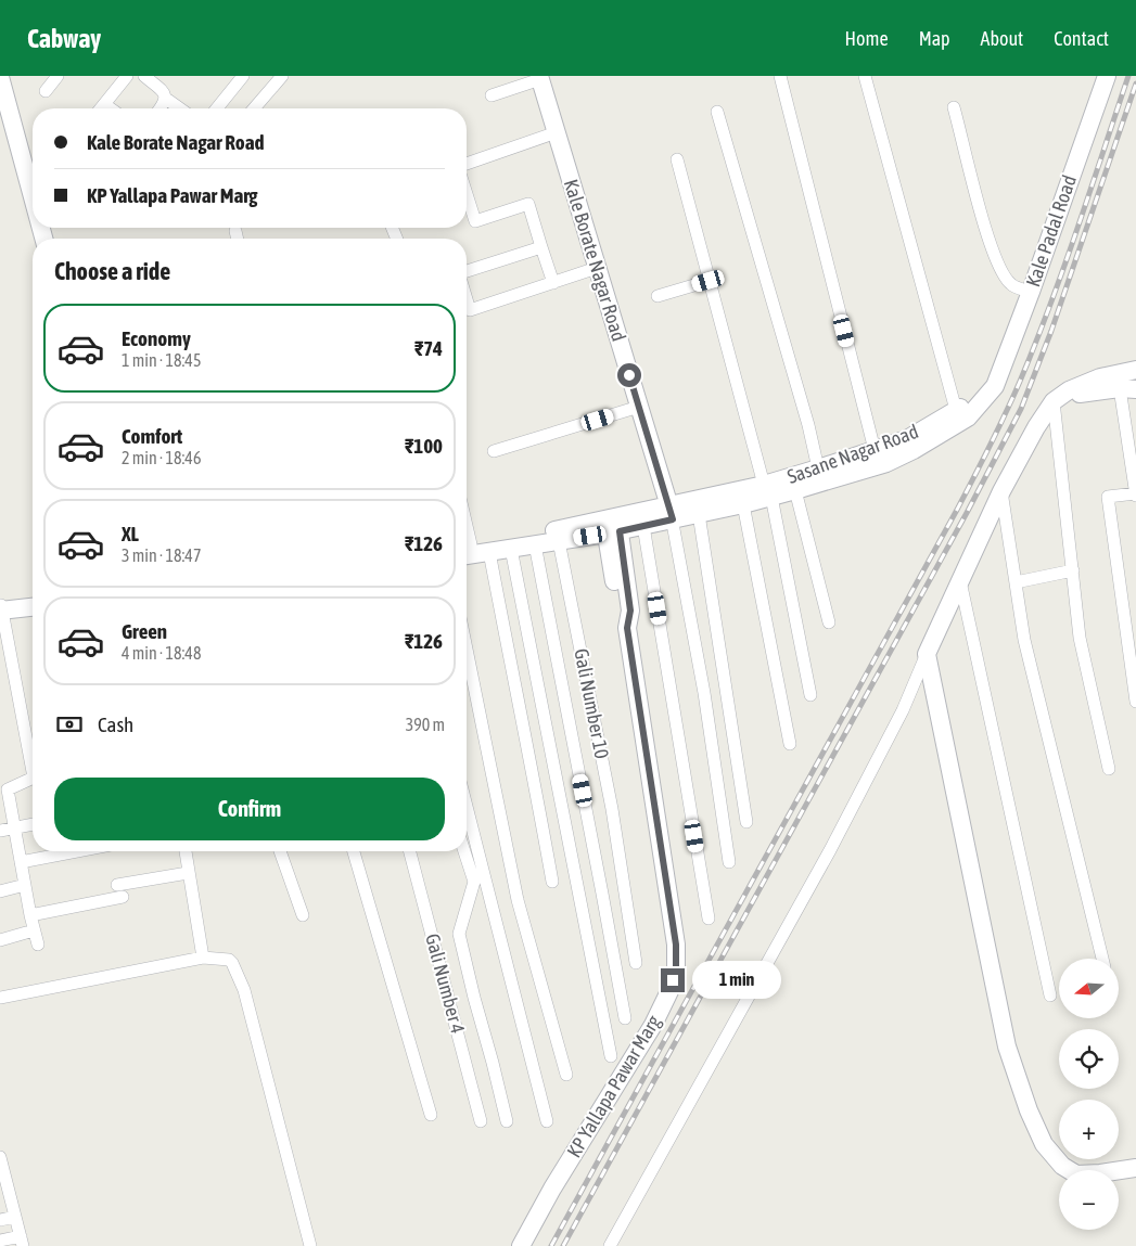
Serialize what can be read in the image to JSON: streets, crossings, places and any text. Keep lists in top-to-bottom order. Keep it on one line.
{"streets":{"street":["Kale Padal Road","Kale Borate Nagar Road","Sasane Nagar Road","Gali Number 10","Gali Number 4","KP Yallapa Pawar Marg"]},"crossings":[["Kale Padal Road","Sasane Nagar Road"],["Kale Borate Nagar Road","Sasane Nagar Road"],["Sasane Nagar Road","Gali Number 10"],["Sasane Nagar Road","KP Yallapa Pawar Marg"]],"north":"left","page":{"header":"Cabway","nav":["Home","Map","About","Contact"],"banner":["Kale Borate Nagar Road","KP Yallapa Pawar Marg"],"heading":"Choose a ride","list":[{"name":"Economy","note":"1 min · 18:45","value":"₹74"},{"name":"Comfort","note":"2 min · 18:46","value":"₹100"},{"name":"XL","note":"3 min · 18:47","value":"₹126"},{"name":"Green","note":"4 min · 18:48","value":"₹126"}],"pay":["Cash","390 m"],"buttons":"Confirm","map_buttons":["+","−"],"bubble":"1 min"}}
